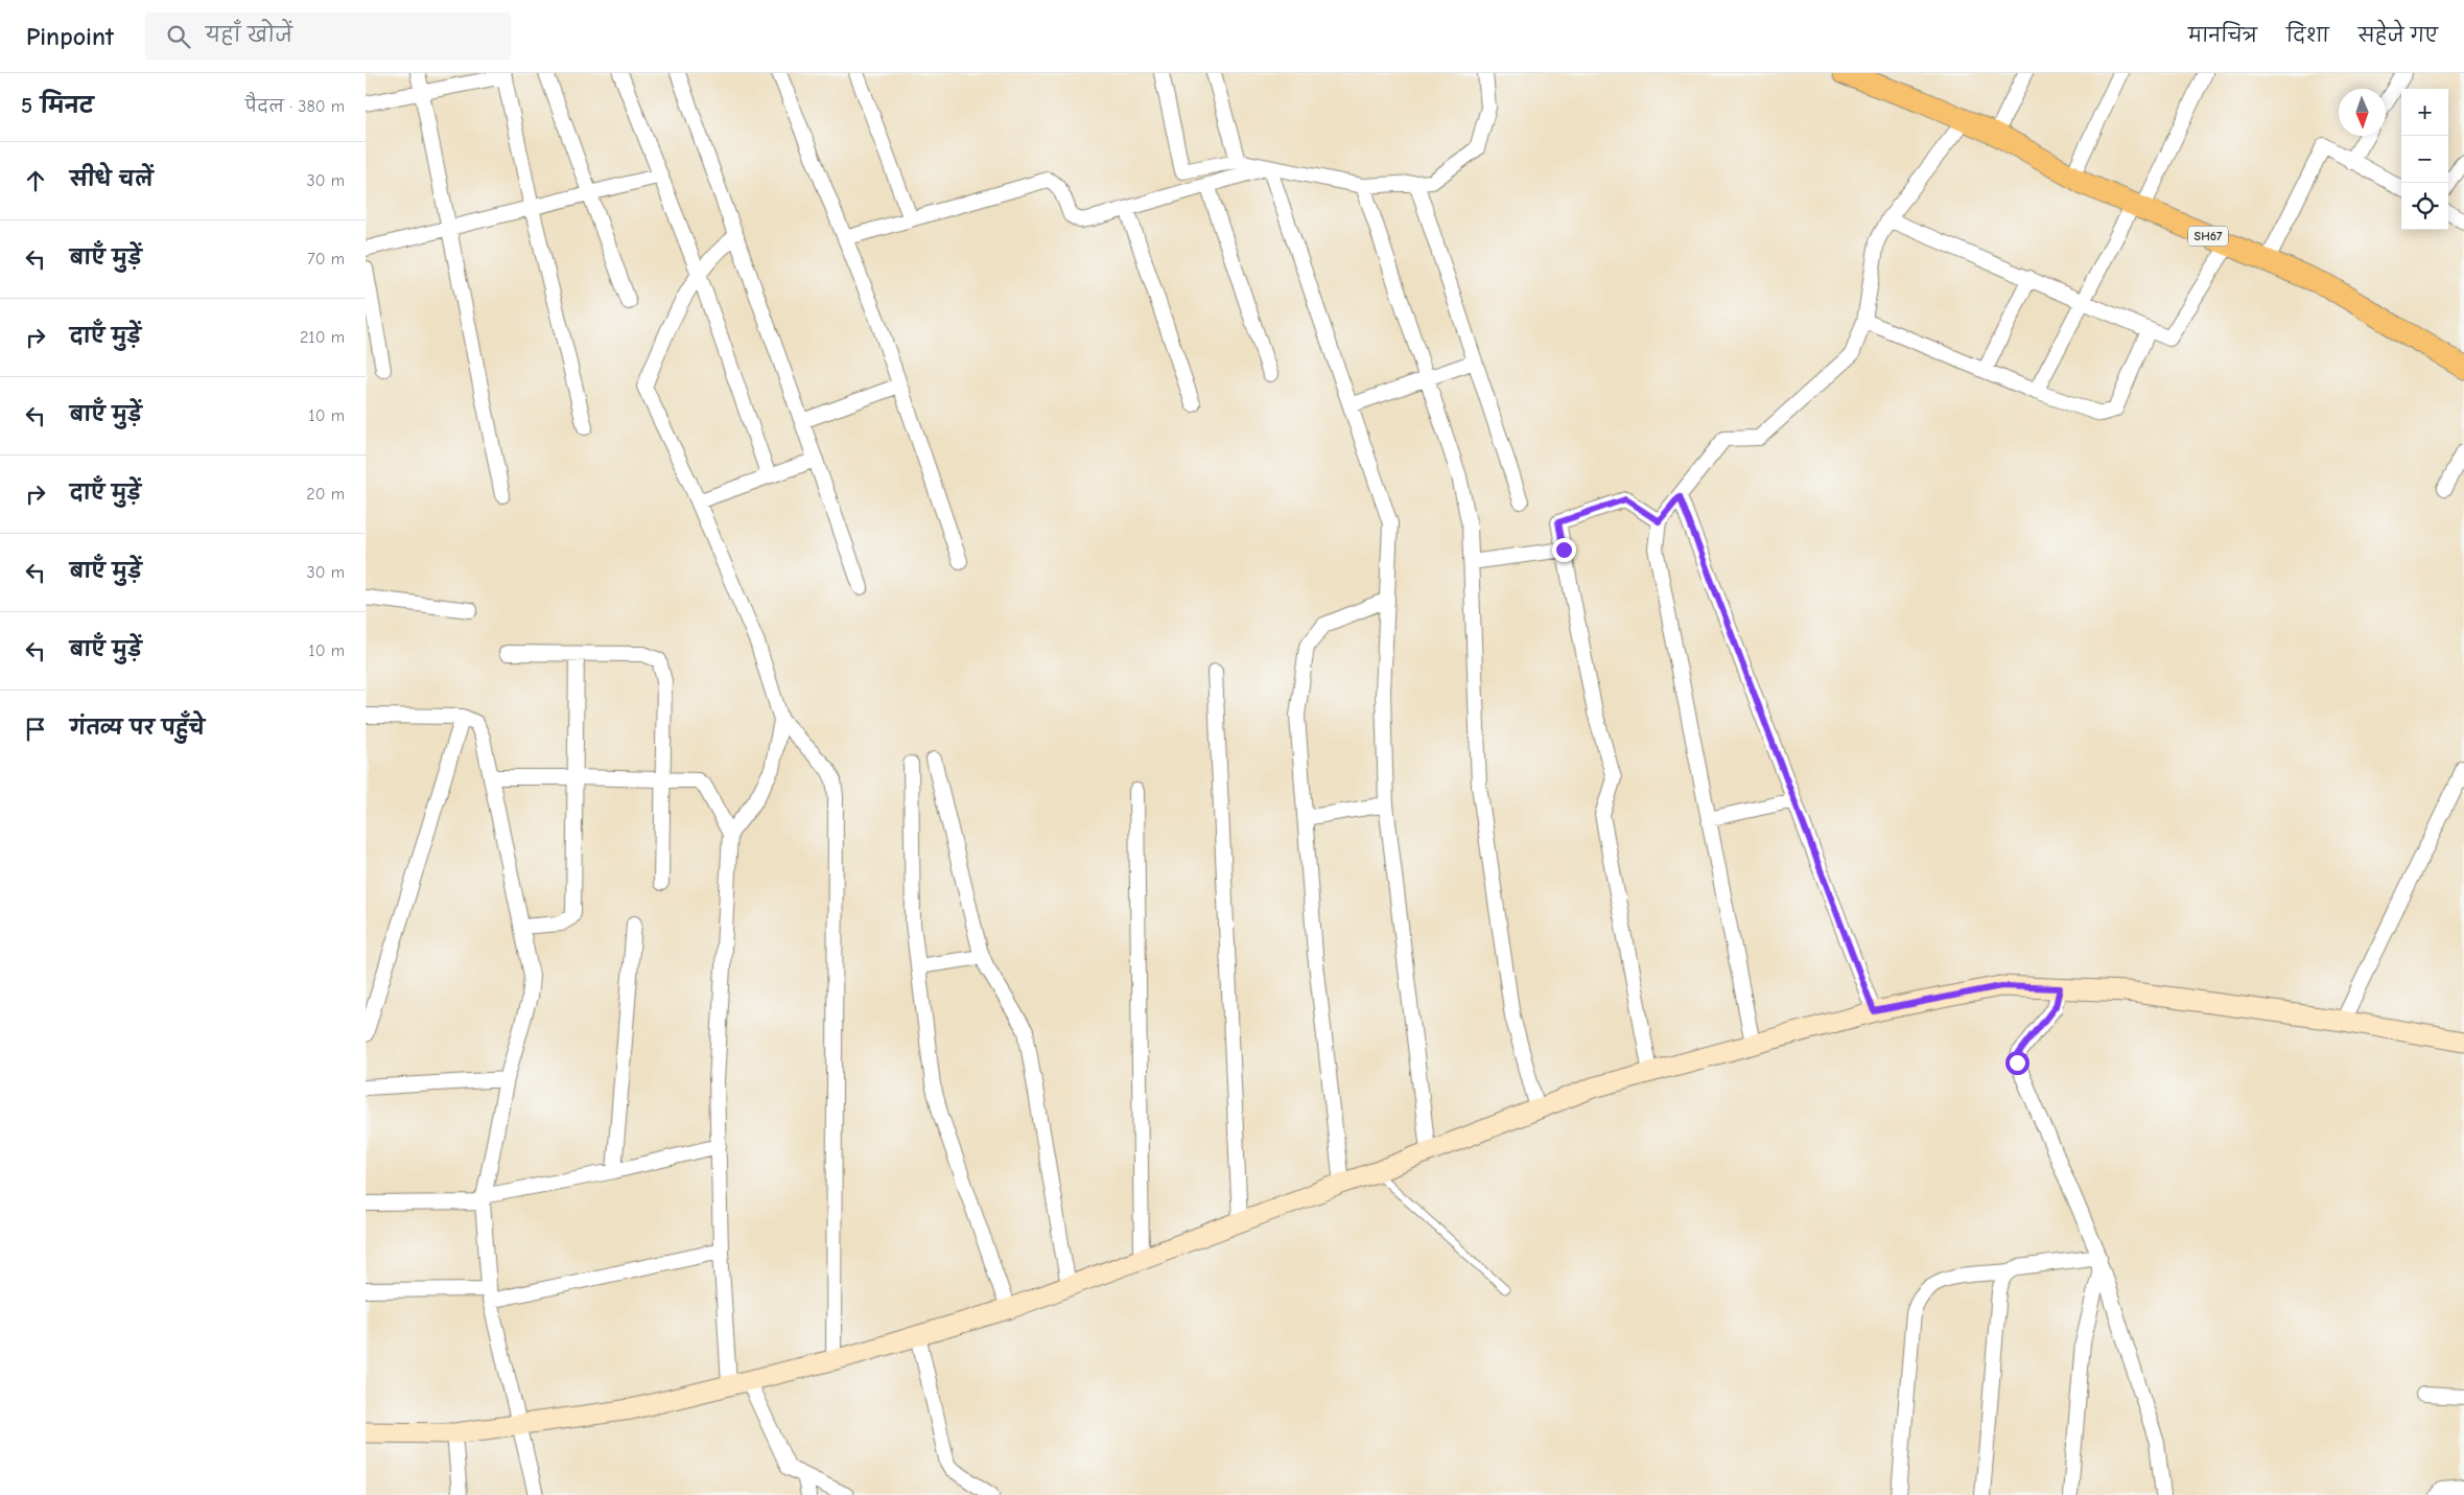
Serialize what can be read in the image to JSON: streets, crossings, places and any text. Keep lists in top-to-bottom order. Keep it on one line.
{"streets":{"main road":["SH67"]},"north":"bottom","page":{"header":"Pinpoint","search":"यहाँ खोजें","nav":["मानचित्र","दिशा","सहेजे गए"],"heading":["5 मिनट","पैदल · 380 m"],"map_buttons":["+","−"],"list":[["सीधे चलें","30 m"],["बाएँ मुड़ें","70 m"],["दाएँ मुड़ें","210 m"],["बाएँ मुड़ें","10 m"],["दाएँ मुड़ें","20 m"],["बाएँ मुड़ें","30 m"],["बाएँ मुड़ें","10 m"],"गंतव्य पर पहुँचे"]}}
